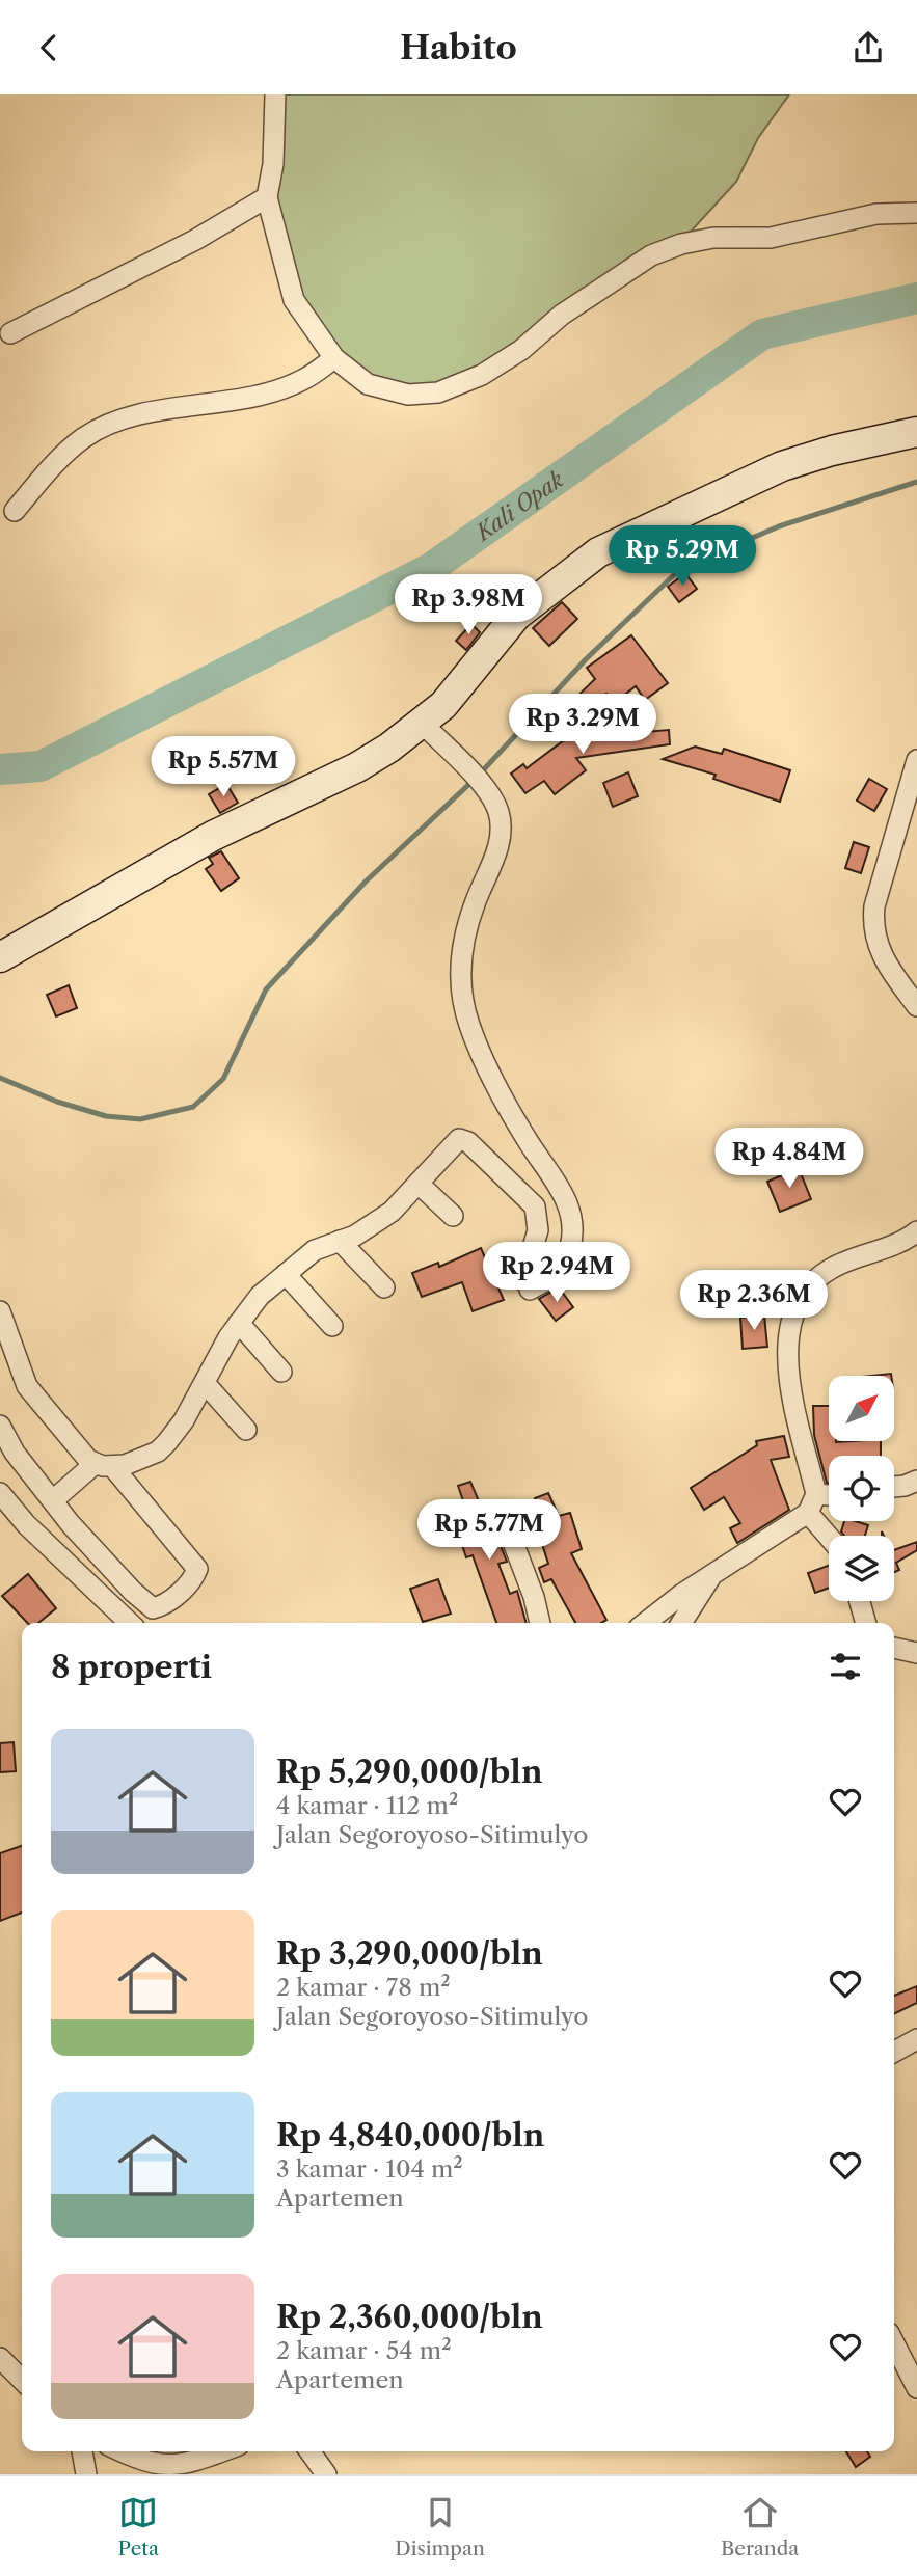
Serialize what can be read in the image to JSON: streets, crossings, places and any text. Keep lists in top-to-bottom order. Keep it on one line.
{"water":["Kali Opak"],"north":"top right","page":{"header":"Habito","price":["Rp 5.29M","Rp 3.98M","Rp 3.29M","Rp 5.57M","Rp 4.84M","Rp 2.94M","Rp 2.36M","Rp 5.77M"],"heading":"8 properti","list":[{"name":"Rp 5,290,000/bln","note":"4 kamar · 112 m² · Jalan Segoroyoso-Sitimulyo"},{"name":"Rp 3,290,000/bln","note":"2 kamar · 78 m² · Jalan Segoroyoso-Sitimulyo"},{"name":"Rp 4,840,000/bln","note":"3 kamar · 104 m² · Apartemen"},{"name":"Rp 2,360,000/bln","note":"2 kamar · 54 m² · Apartemen"}],"tabs":["Peta","Disimpan","Beranda"]}}
